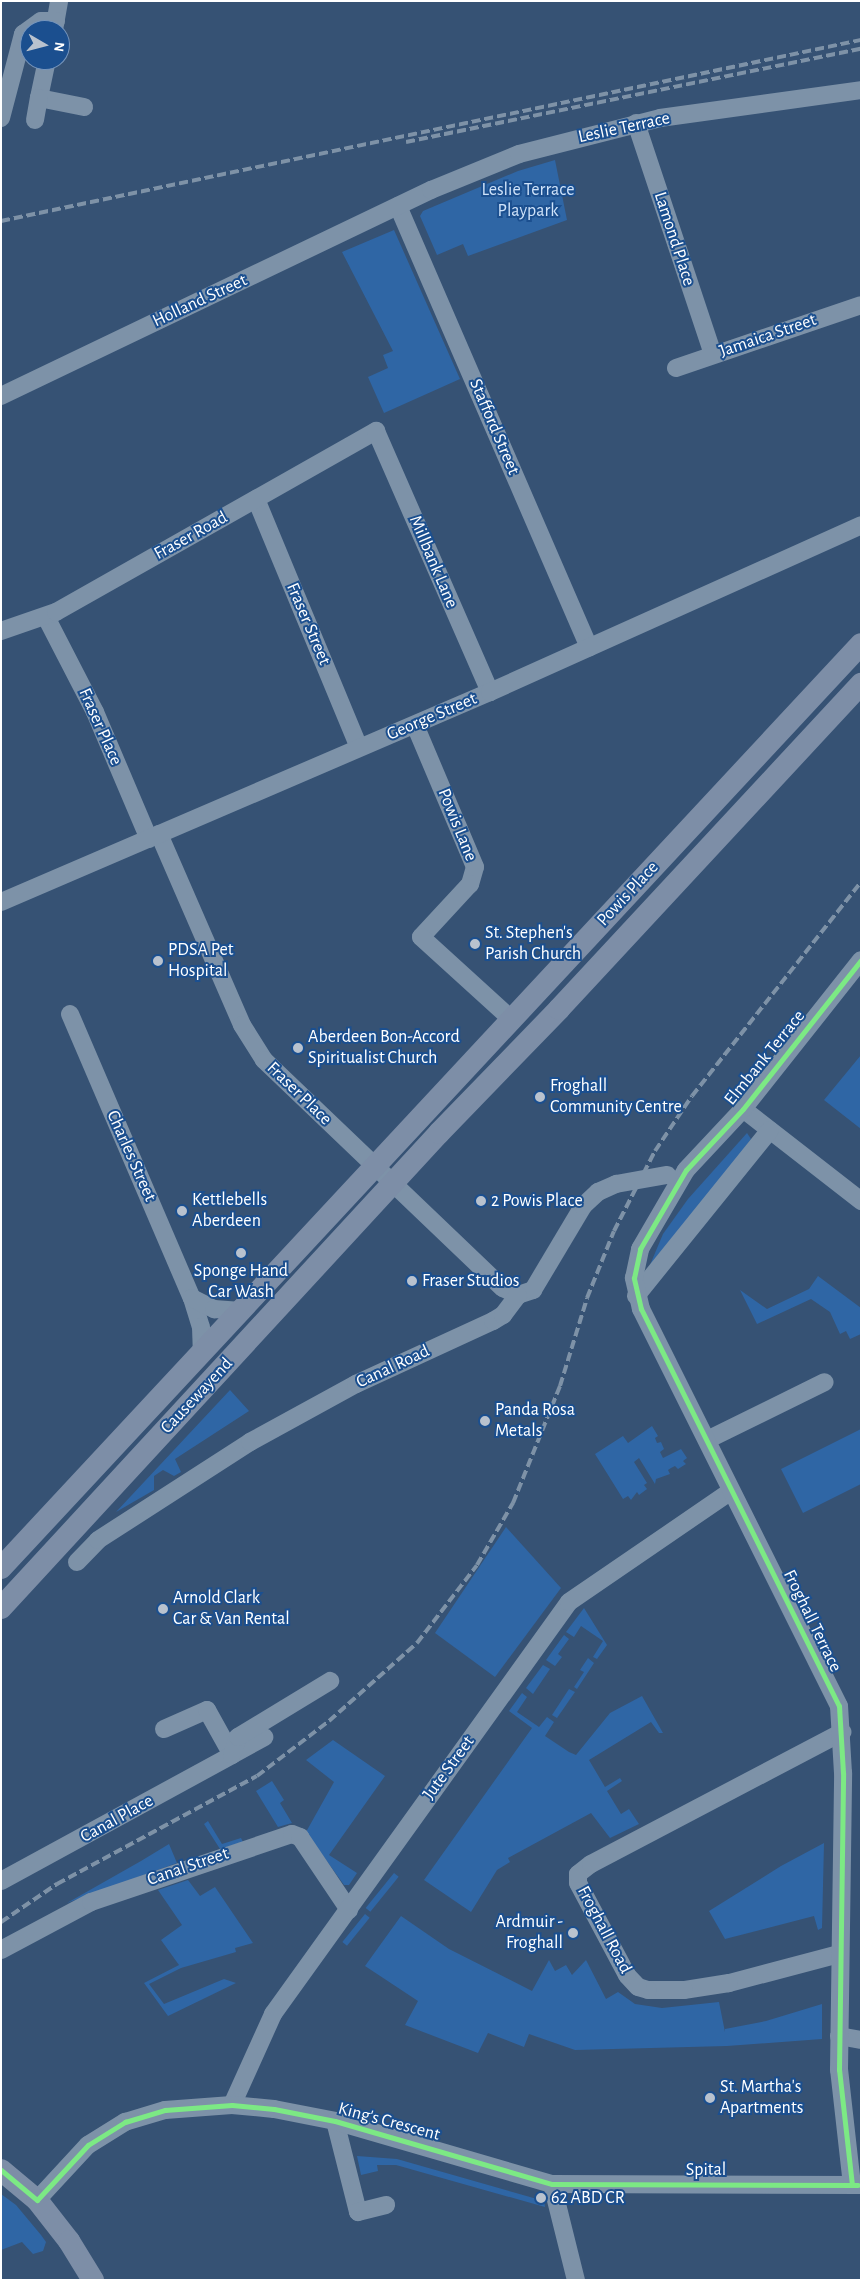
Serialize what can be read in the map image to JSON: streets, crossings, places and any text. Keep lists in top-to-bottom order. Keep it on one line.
{"streets":{"main road":["Powis Place","Causewayend"],"street":["Leslie Terrace","Lamond Place","Holland Street","Jamaica Street","Stafford Street","Fraser Road","Millbank Lane","Fraser Street","George Street","Fraser Place","Powis Lane","Elmbank Terrace","Charles Street","Canal Road","Froghall Terrace","Jute Street","Canal Place","Canal Street","Froghall Road","King's Crescent","Spital"]},"crossings":[["Leslie Terrace","Lamond Place"],["Leslie Terrace","Holland Street"],["Leslie Terrace","Stafford Street"],["Lamond Place","Jamaica Street"],["Holland Street","Stafford Street"],["Stafford Street","George Street"],["Fraser Road","Millbank Lane"],["Fraser Road","Fraser Street"],["Fraser Road","Fraser Place"],["Millbank Lane","George Street"],["Fraser Street","George Street"],["George Street","Fraser Place"],["George Street","Powis Lane"],["Fraser Place","Powis Place"],["Fraser Place","Canal Road"],["Fraser Place","Causewayend"],["Powis Lane","Powis Place"],["Powis Place","Causewayend"],["Elmbank Terrace","Canal Road"],["Elmbank Terrace","Froghall Terrace"],["Charles Street","Causewayend"],["Canal Road","Froghall Terrace"],["Froghall Terrace","Jute Street"],["Froghall Terrace","Froghall Road"],["Froghall Terrace","Spital"],["Jute Street","Canal Street"],["Jute Street","King's Crescent"],["King's Crescent","Spital"]],"parks":["Leslie Terrace Playpark"],"places":["St. Stephen's Parish Church","PDSA Pet Hospital","Aberdeen Bon-Accord Spiritualist Church","Froghall Community Centre","2 Powis Place","Kettlebells Aberdeen","Sponge Hand Car Wash","Fraser Studios","Panda Rosa Metals","Arnold Clark Car & Van Rental","Ardmuir - Froghall","St. Martha's Apartments","62 ABD CR"],"north":"right"}
